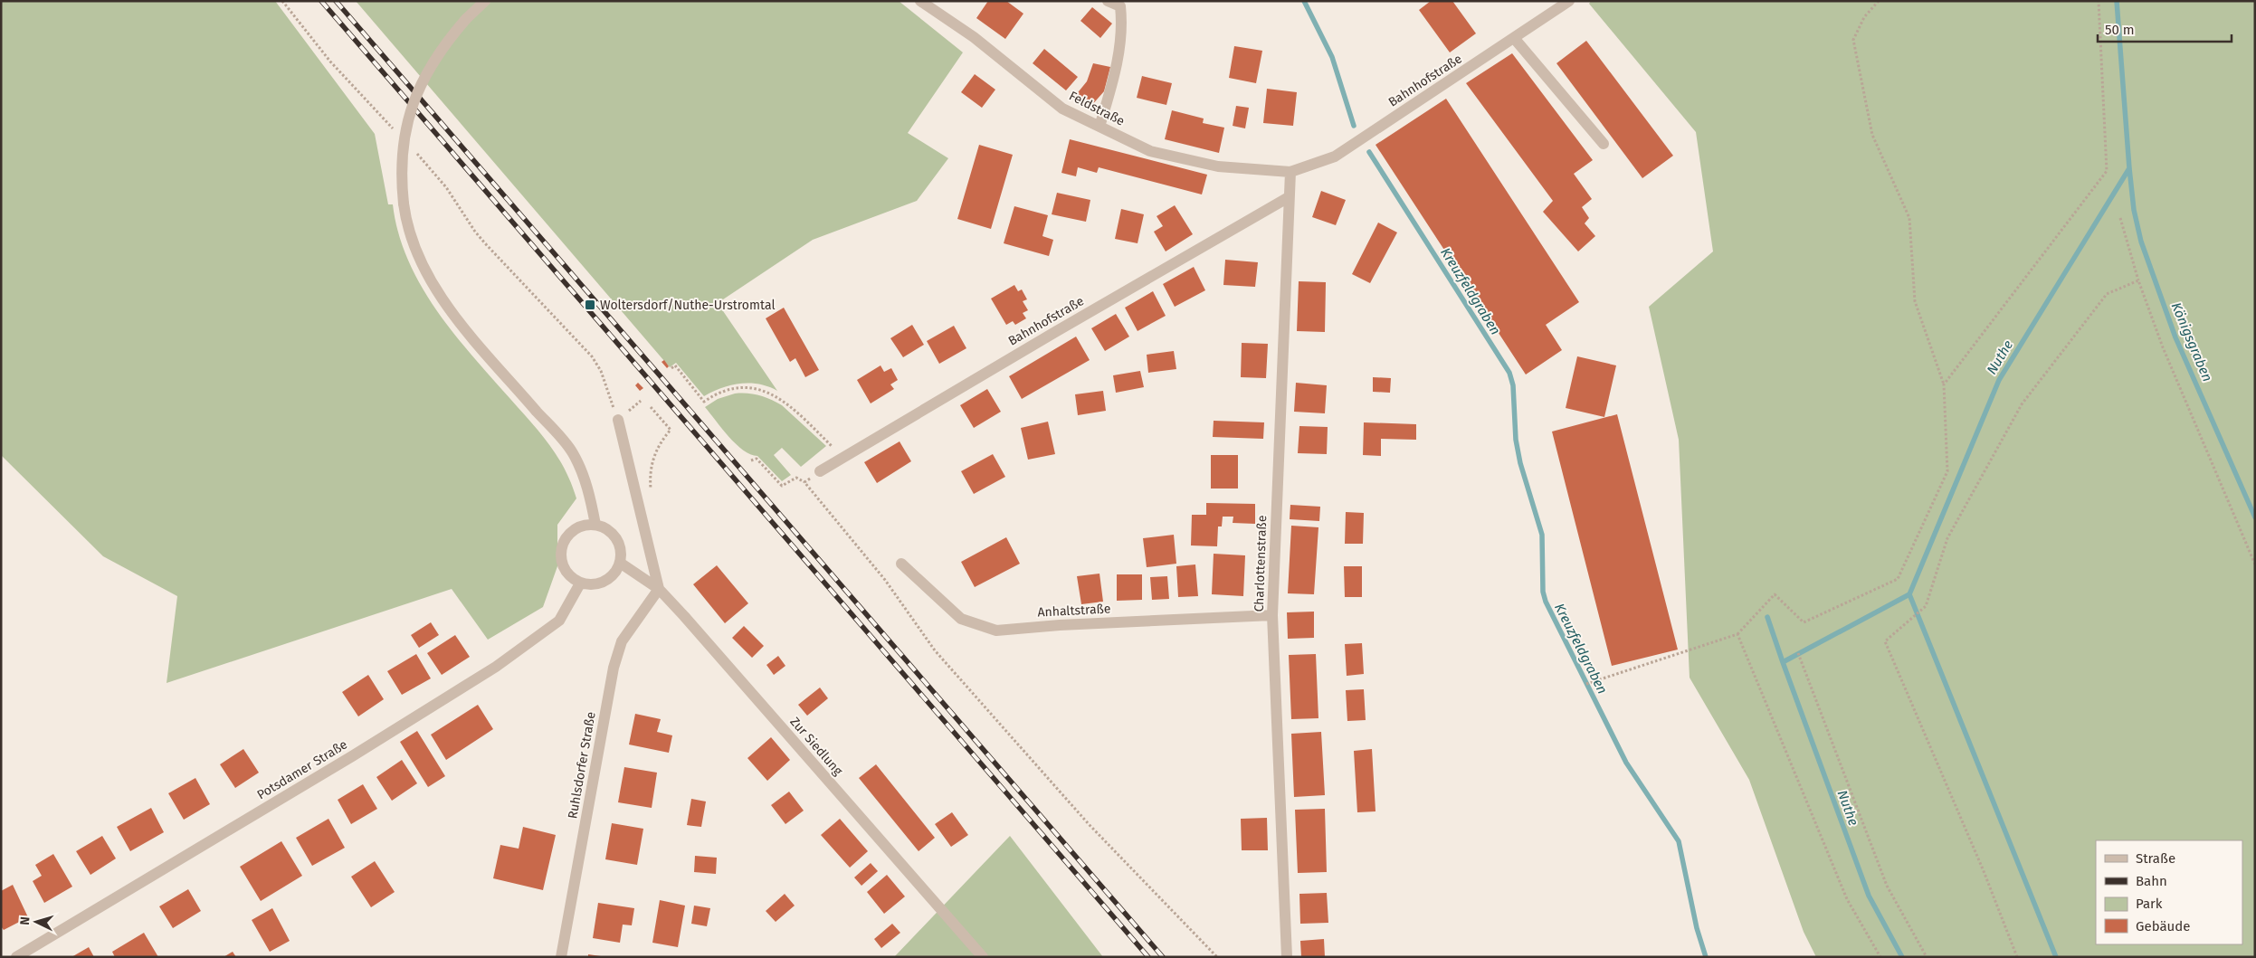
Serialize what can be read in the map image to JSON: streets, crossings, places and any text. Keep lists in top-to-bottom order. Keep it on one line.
{"streets":{"street":["Bahnhofstraße","Feldstraße","Charlottenstraße","Anhaltstraße","Zur Siedlung","Ruhlsdorfer Straße","Potsdamer Straße"]},"crossings":[["Bahnhofstraße","Feldstraße"],["Bahnhofstraße","Charlottenstraße"],["Feldstraße","Charlottenstraße"],["Charlottenstraße","Anhaltstraße"],["Zur Siedlung","Ruhlsdorfer Straße"],["Zur Siedlung","Potsdamer Straße"]],"water":["Kreuzfeldgraben","Königsgraben","Nuthe"],"places":{"transit":["Woltersdorf/Nuthe-Urstromtal"]},"legend":["Straße","Bahn","Park","Gebäude"],"scale_bar":"50 m","north":"left"}
